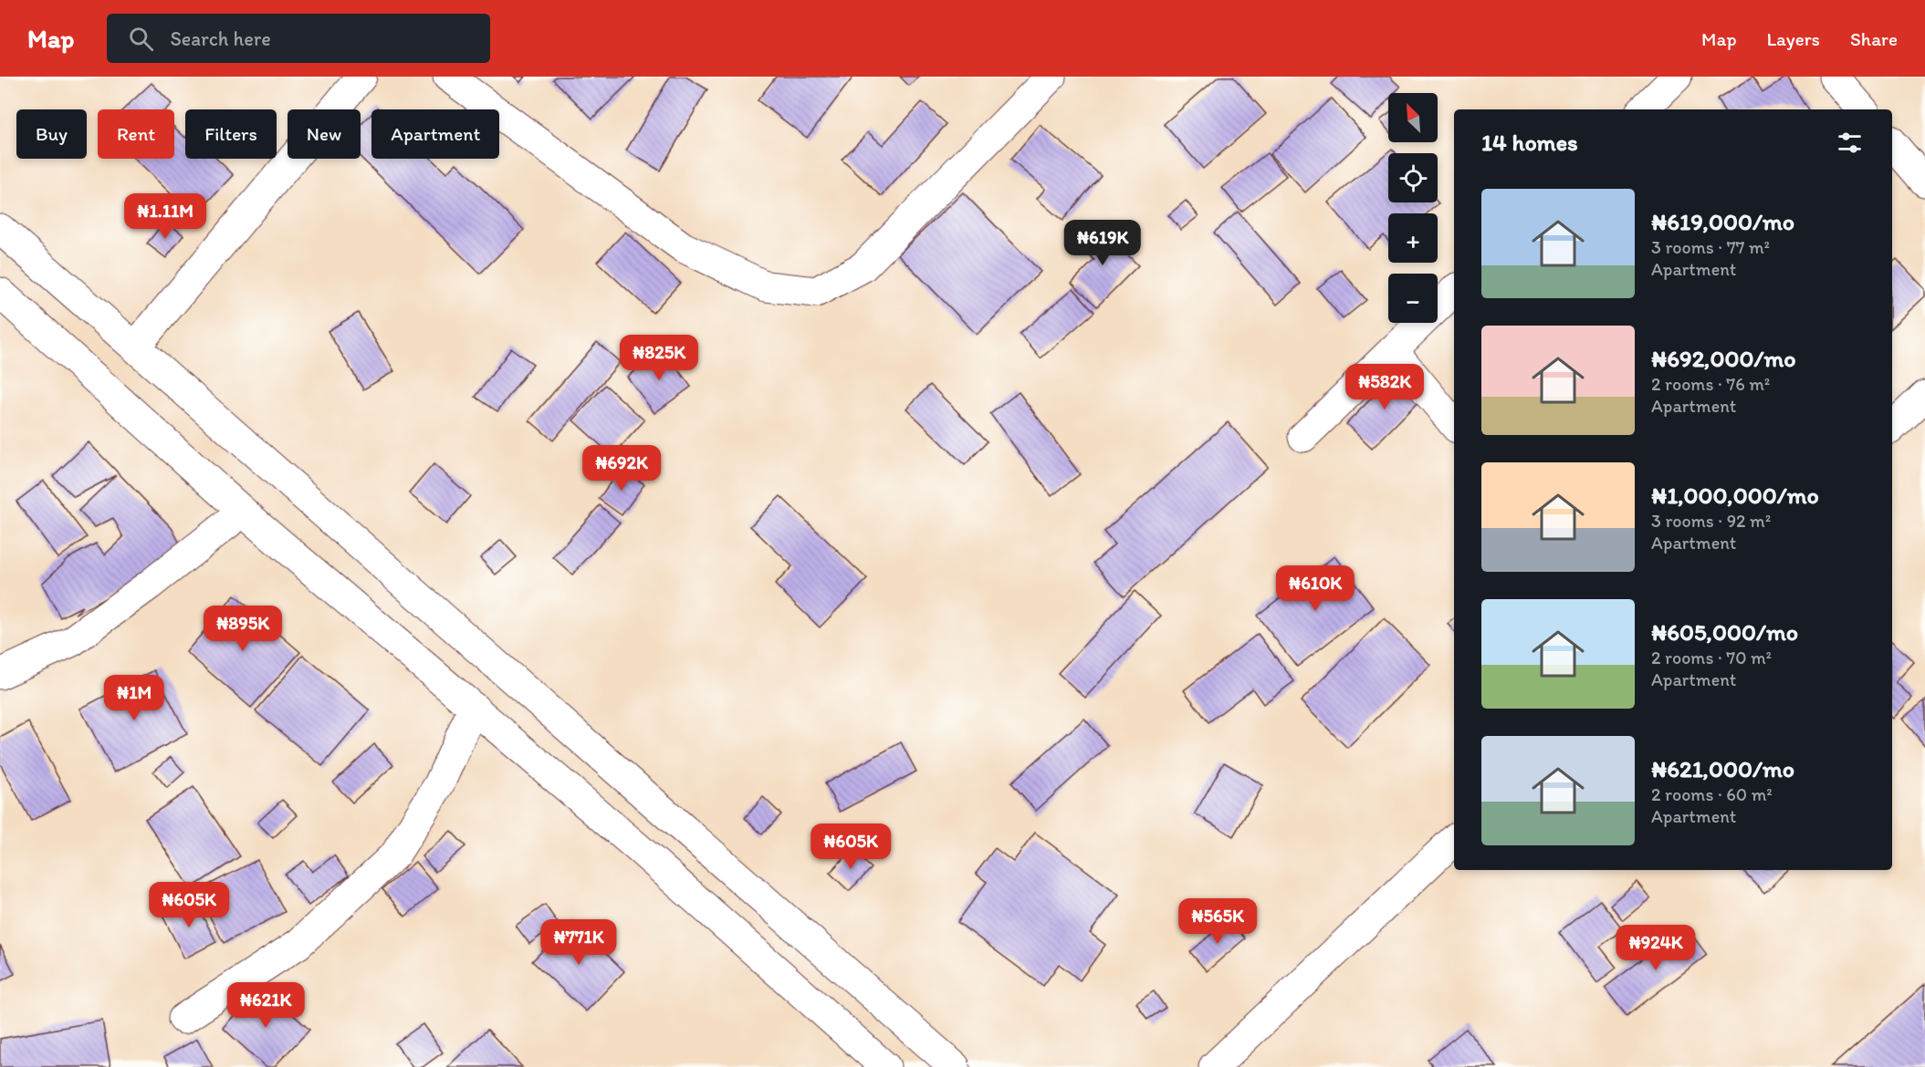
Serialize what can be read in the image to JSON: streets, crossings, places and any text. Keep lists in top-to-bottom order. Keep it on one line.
{"north":"top left","page":{"header":"Map","search":"Search here","nav":["Map","Layers","Share"],"map_buttons":["+","−"],"chip":["Buy","Rent","Filters","New","Apartment"],"heading":"14 homes","list":[{"name":"₦619,000/mo","note":"3 rooms · 77 m² · Apartment"},{"name":"₦692,000/mo","note":"2 rooms · 76 m² · Apartment"},{"name":"₦1,000,000/mo","note":"3 rooms · 92 m² · Apartment"},{"name":"₦605,000/mo","note":"2 rooms · 70 m² · Apartment"},{"name":"₦621,000/mo","note":"2 rooms · 60 m² · Apartment"}],"price":["₦1.11M","₦619K","₦825K","₦582K","₦692K","₦610K","₦895K","₦1M","₦605K","₦605K","₦565K","₦771K","₦924K","₦621K"]}}
